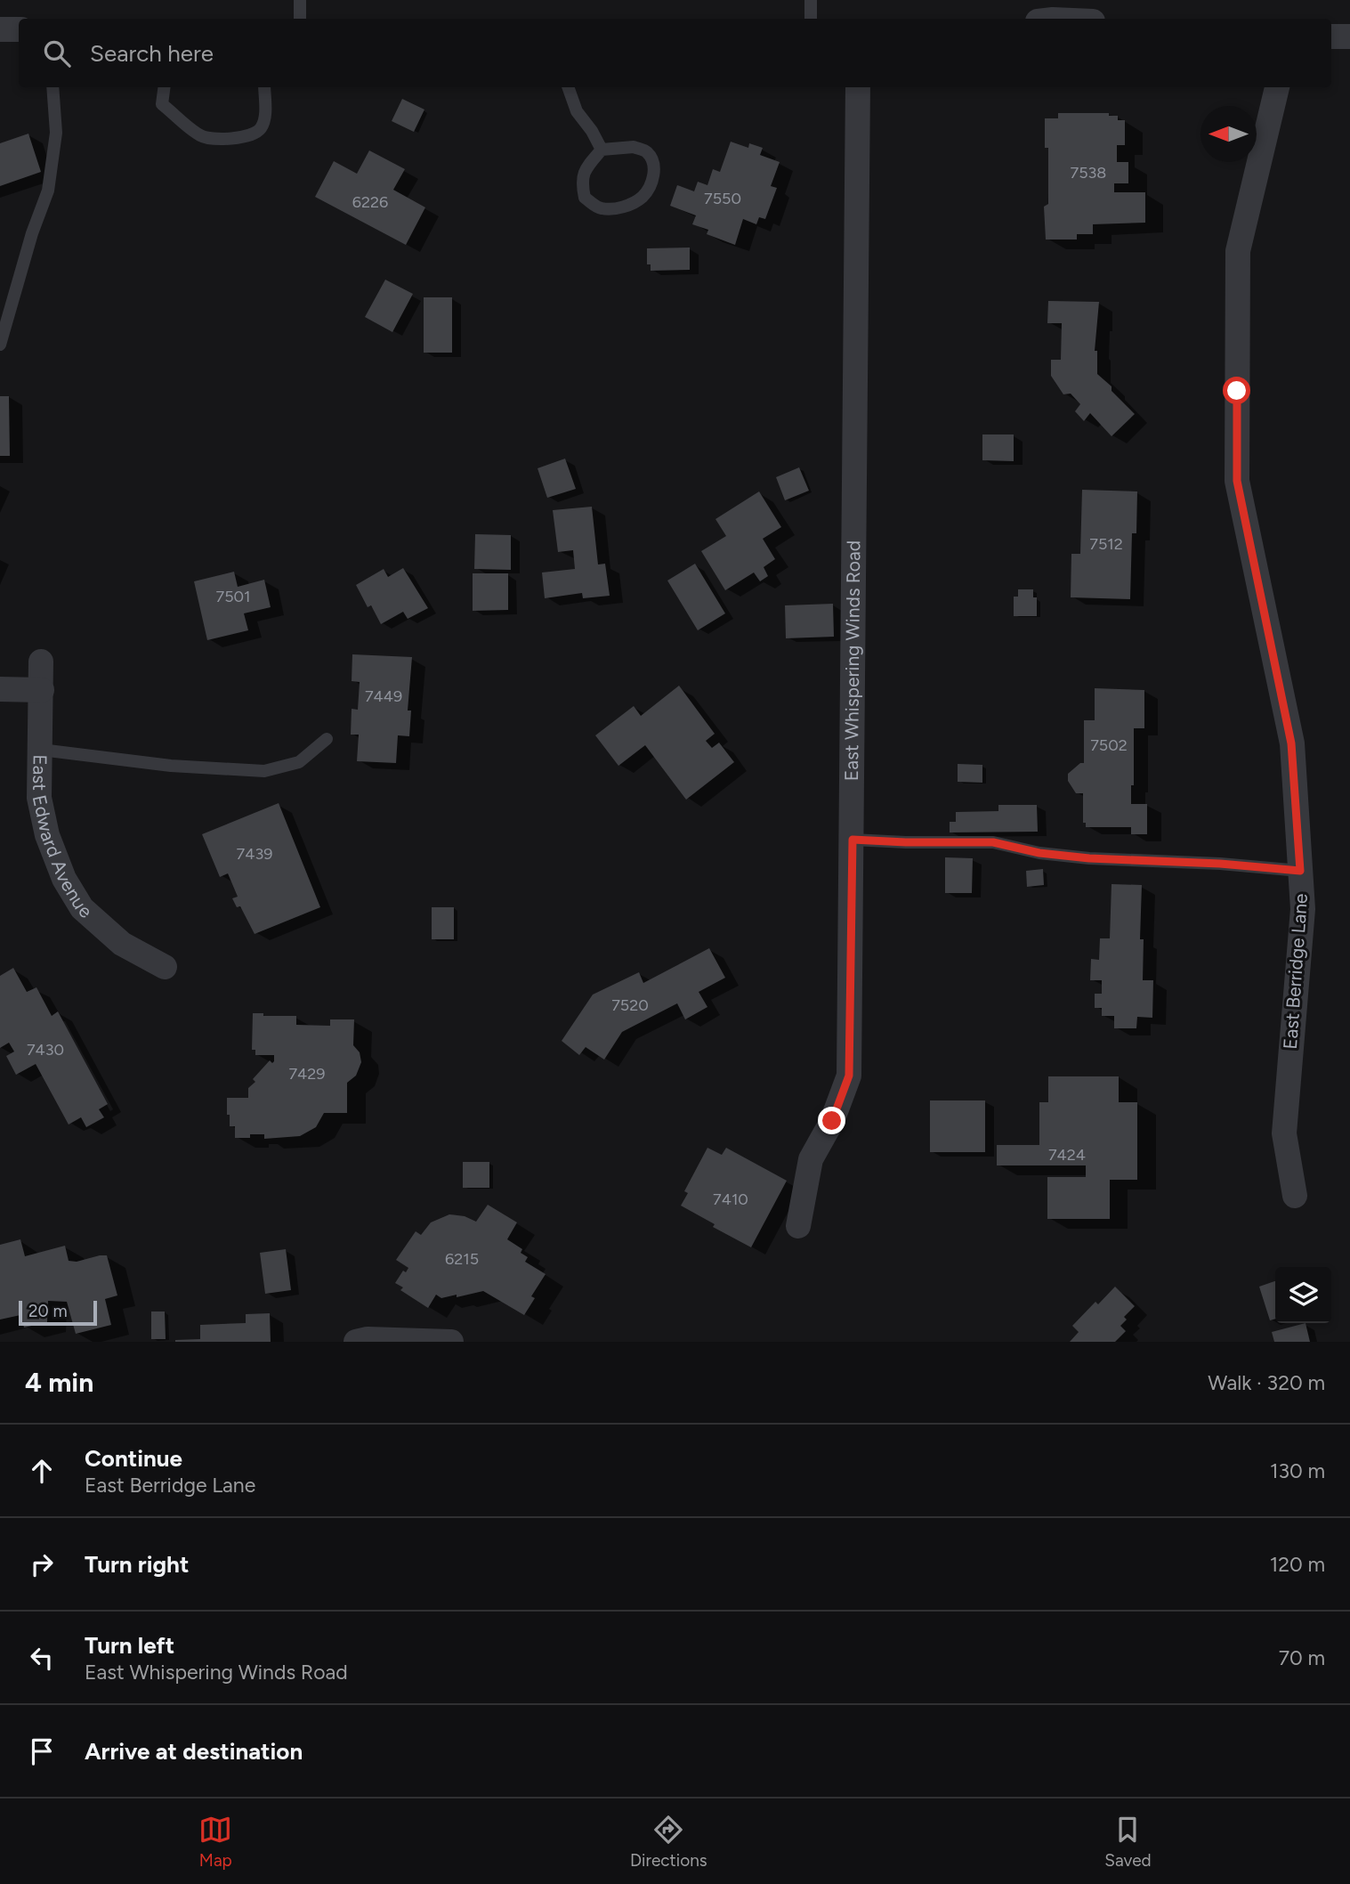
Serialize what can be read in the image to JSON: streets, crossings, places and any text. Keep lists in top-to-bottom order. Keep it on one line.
{"streets":{"street":["East Whispering Winds Road","East Edward Avenue","East Berridge Lane"]},"house_numbers":["7538","7550","6226","7512","7501","7449","7502","7439","7520","7430","7429","7424","7410","6215"],"scale_bar":"20 m","north":"left","page":{"search":"Search here","scale":"20 m","heading":["4 min","Walk · 320 m"],"list":[["Continue","East Berridge Lane","130 m"],["Turn right","120 m"],["Turn left","East Whispering Winds Road","70 m"],"Arrive at destination"],"nav":["Map","Directions","Saved"]}}
